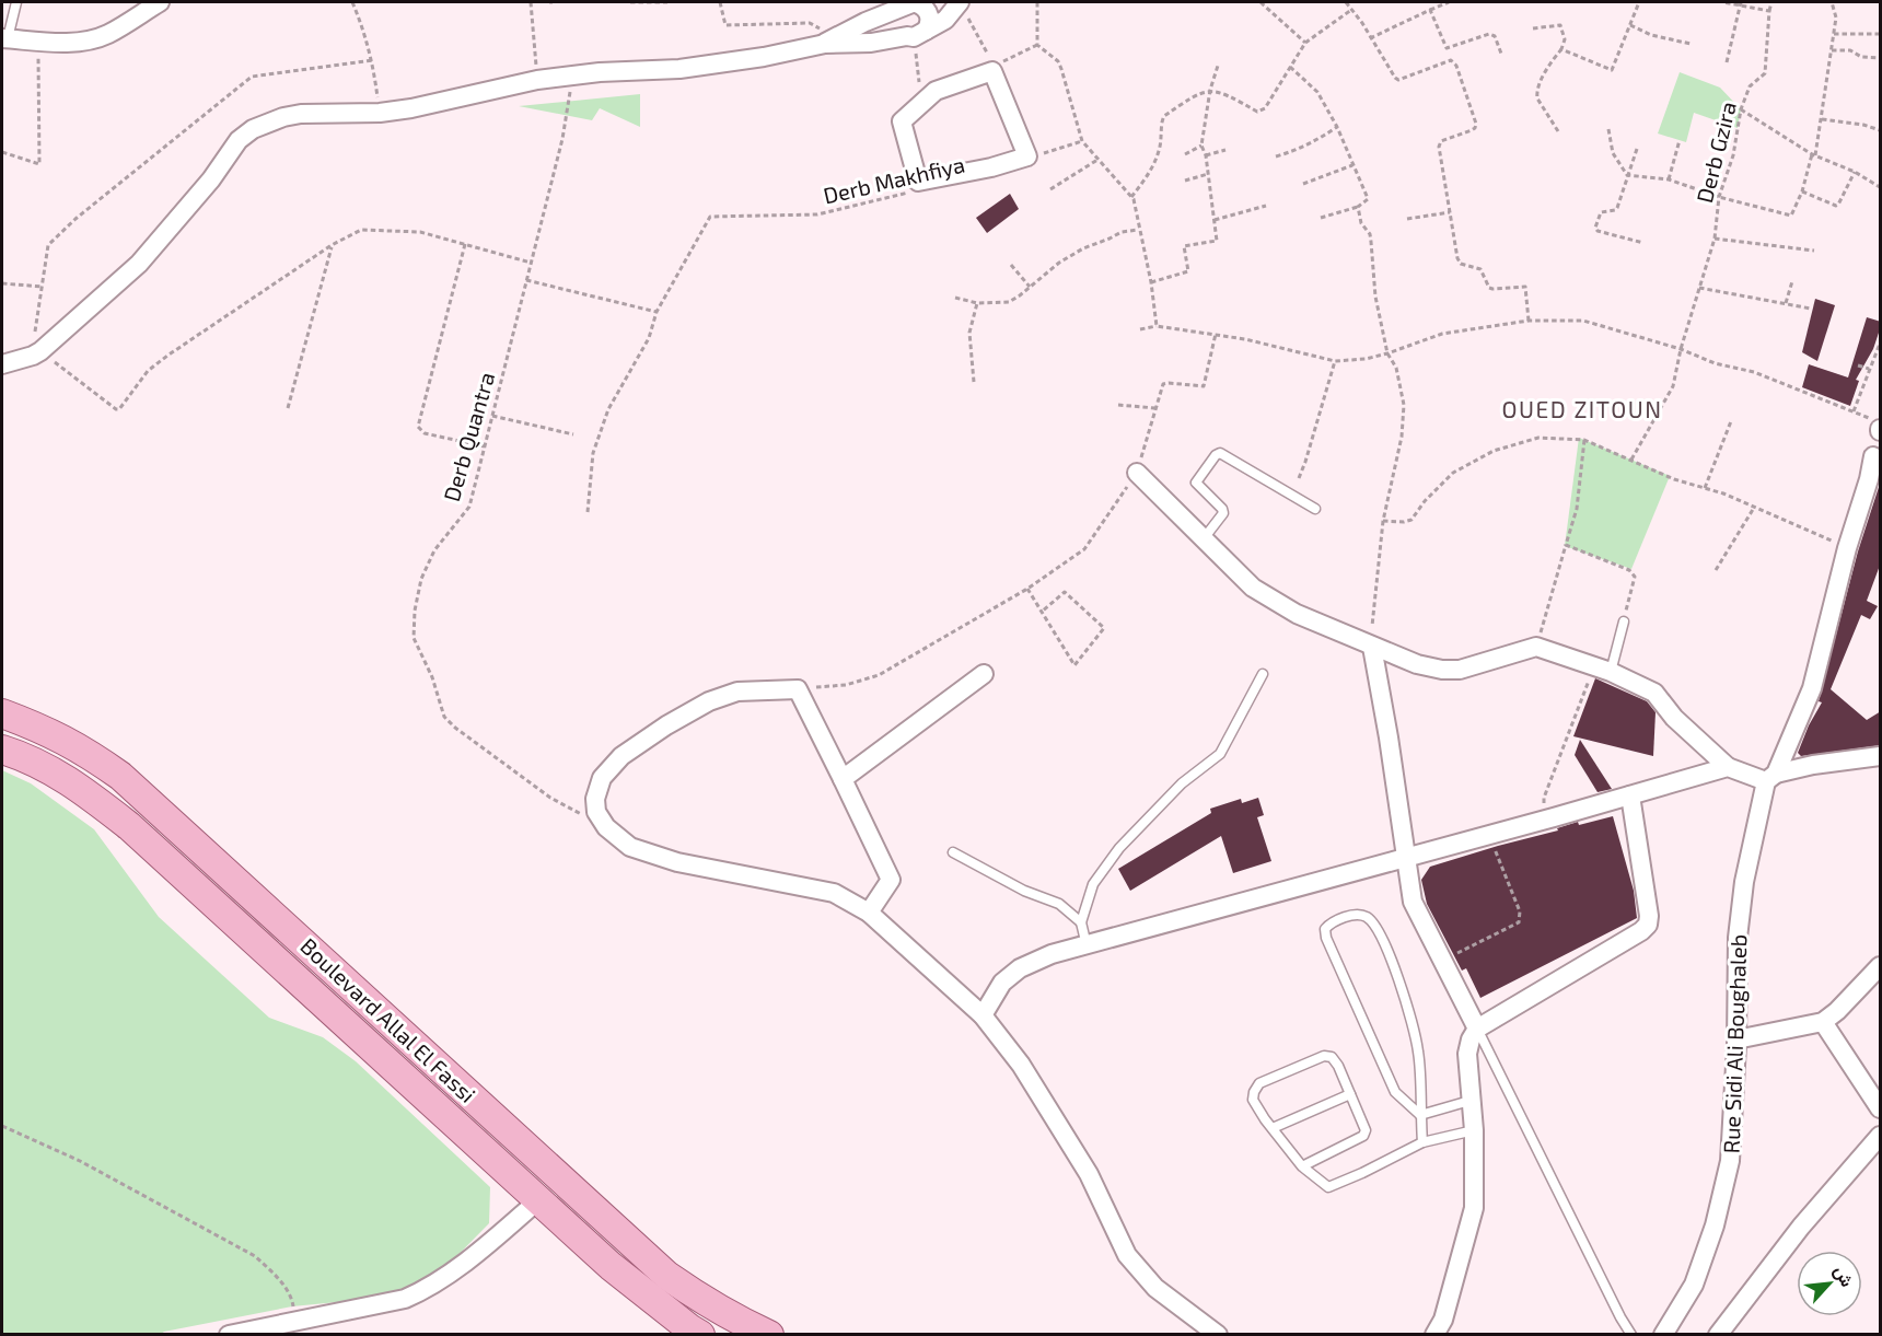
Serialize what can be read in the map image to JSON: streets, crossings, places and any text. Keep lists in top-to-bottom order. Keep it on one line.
{"streets":{"main road":["Boulevard Allal El Fassi"],"street":["Rue Sidi Ali Boughaleb"],"path":["Derb Gzira","Derb Makhfiya","Derb Quantra"]},"districts":["OUED ZITOUN"],"north":"top right"}
